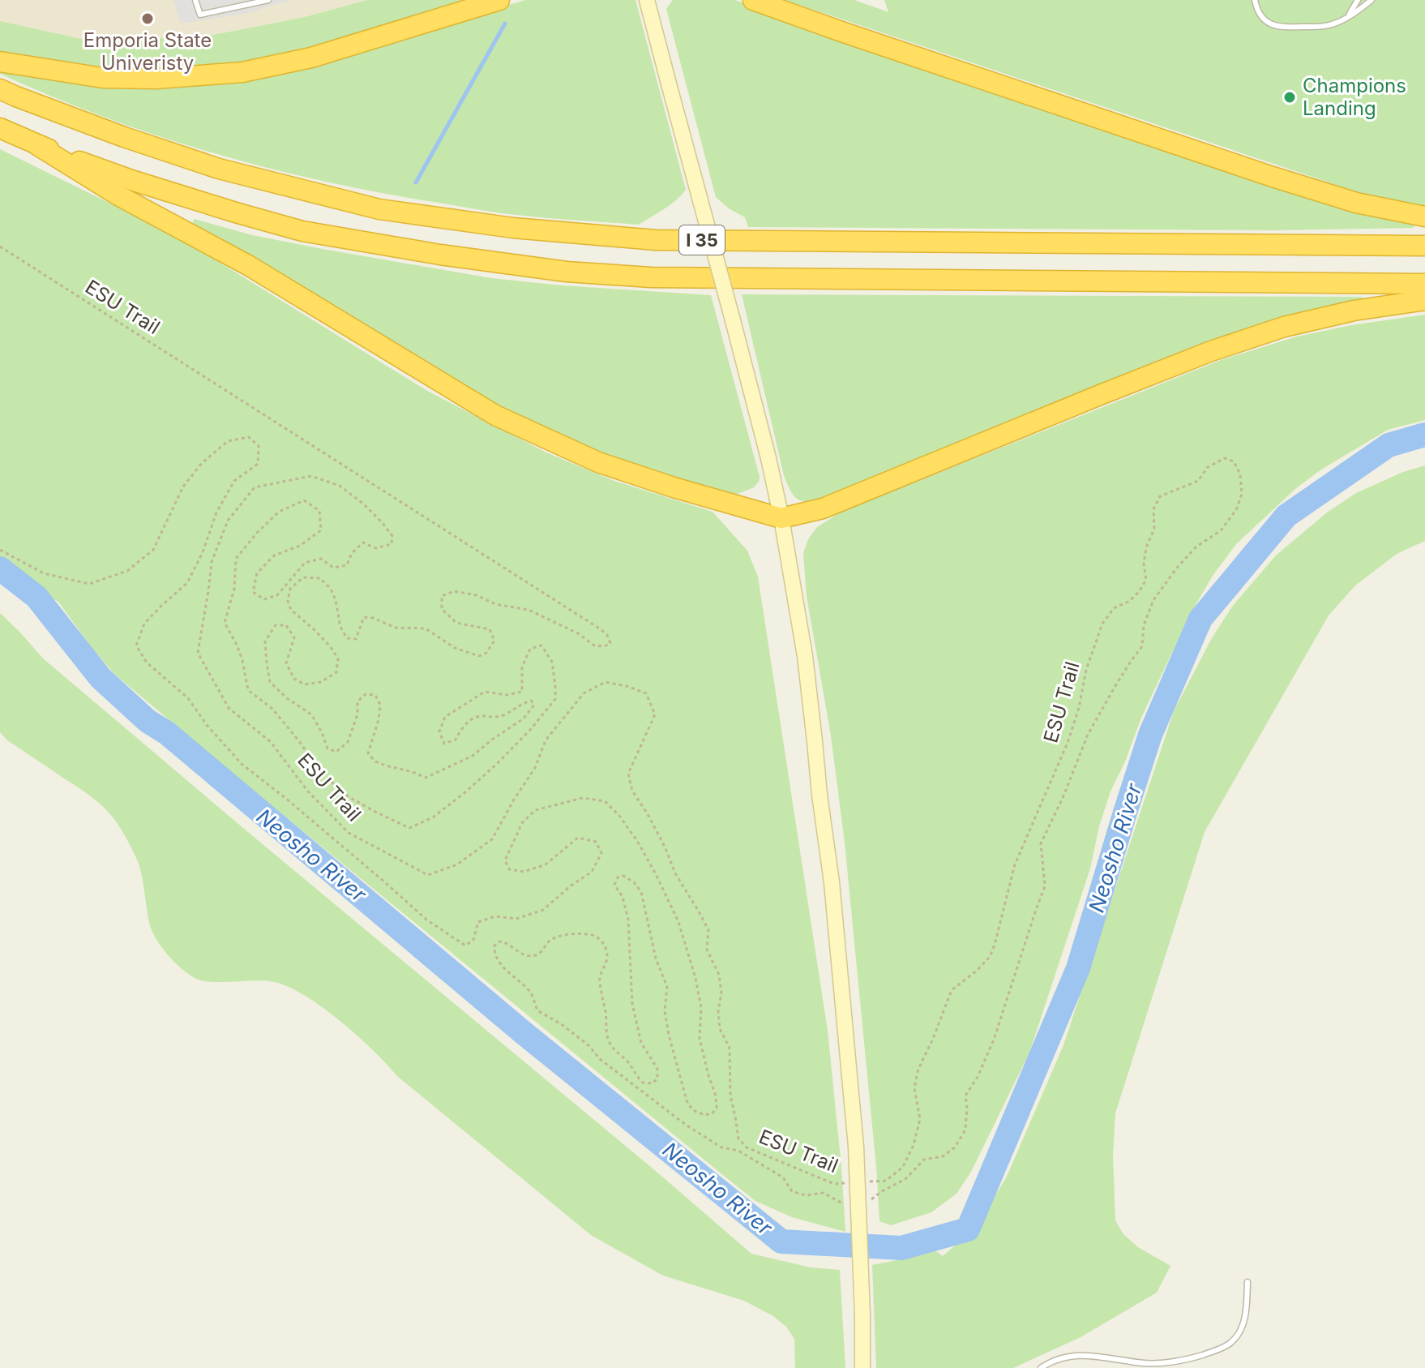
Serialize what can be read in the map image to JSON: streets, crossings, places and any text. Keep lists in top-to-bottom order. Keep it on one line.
{"streets":{"highway":["I 35"],"path":["ESU Trail"]},"water":["Neosho River"],"places":["Emporia State Univeristy","Champions Landing"]}
